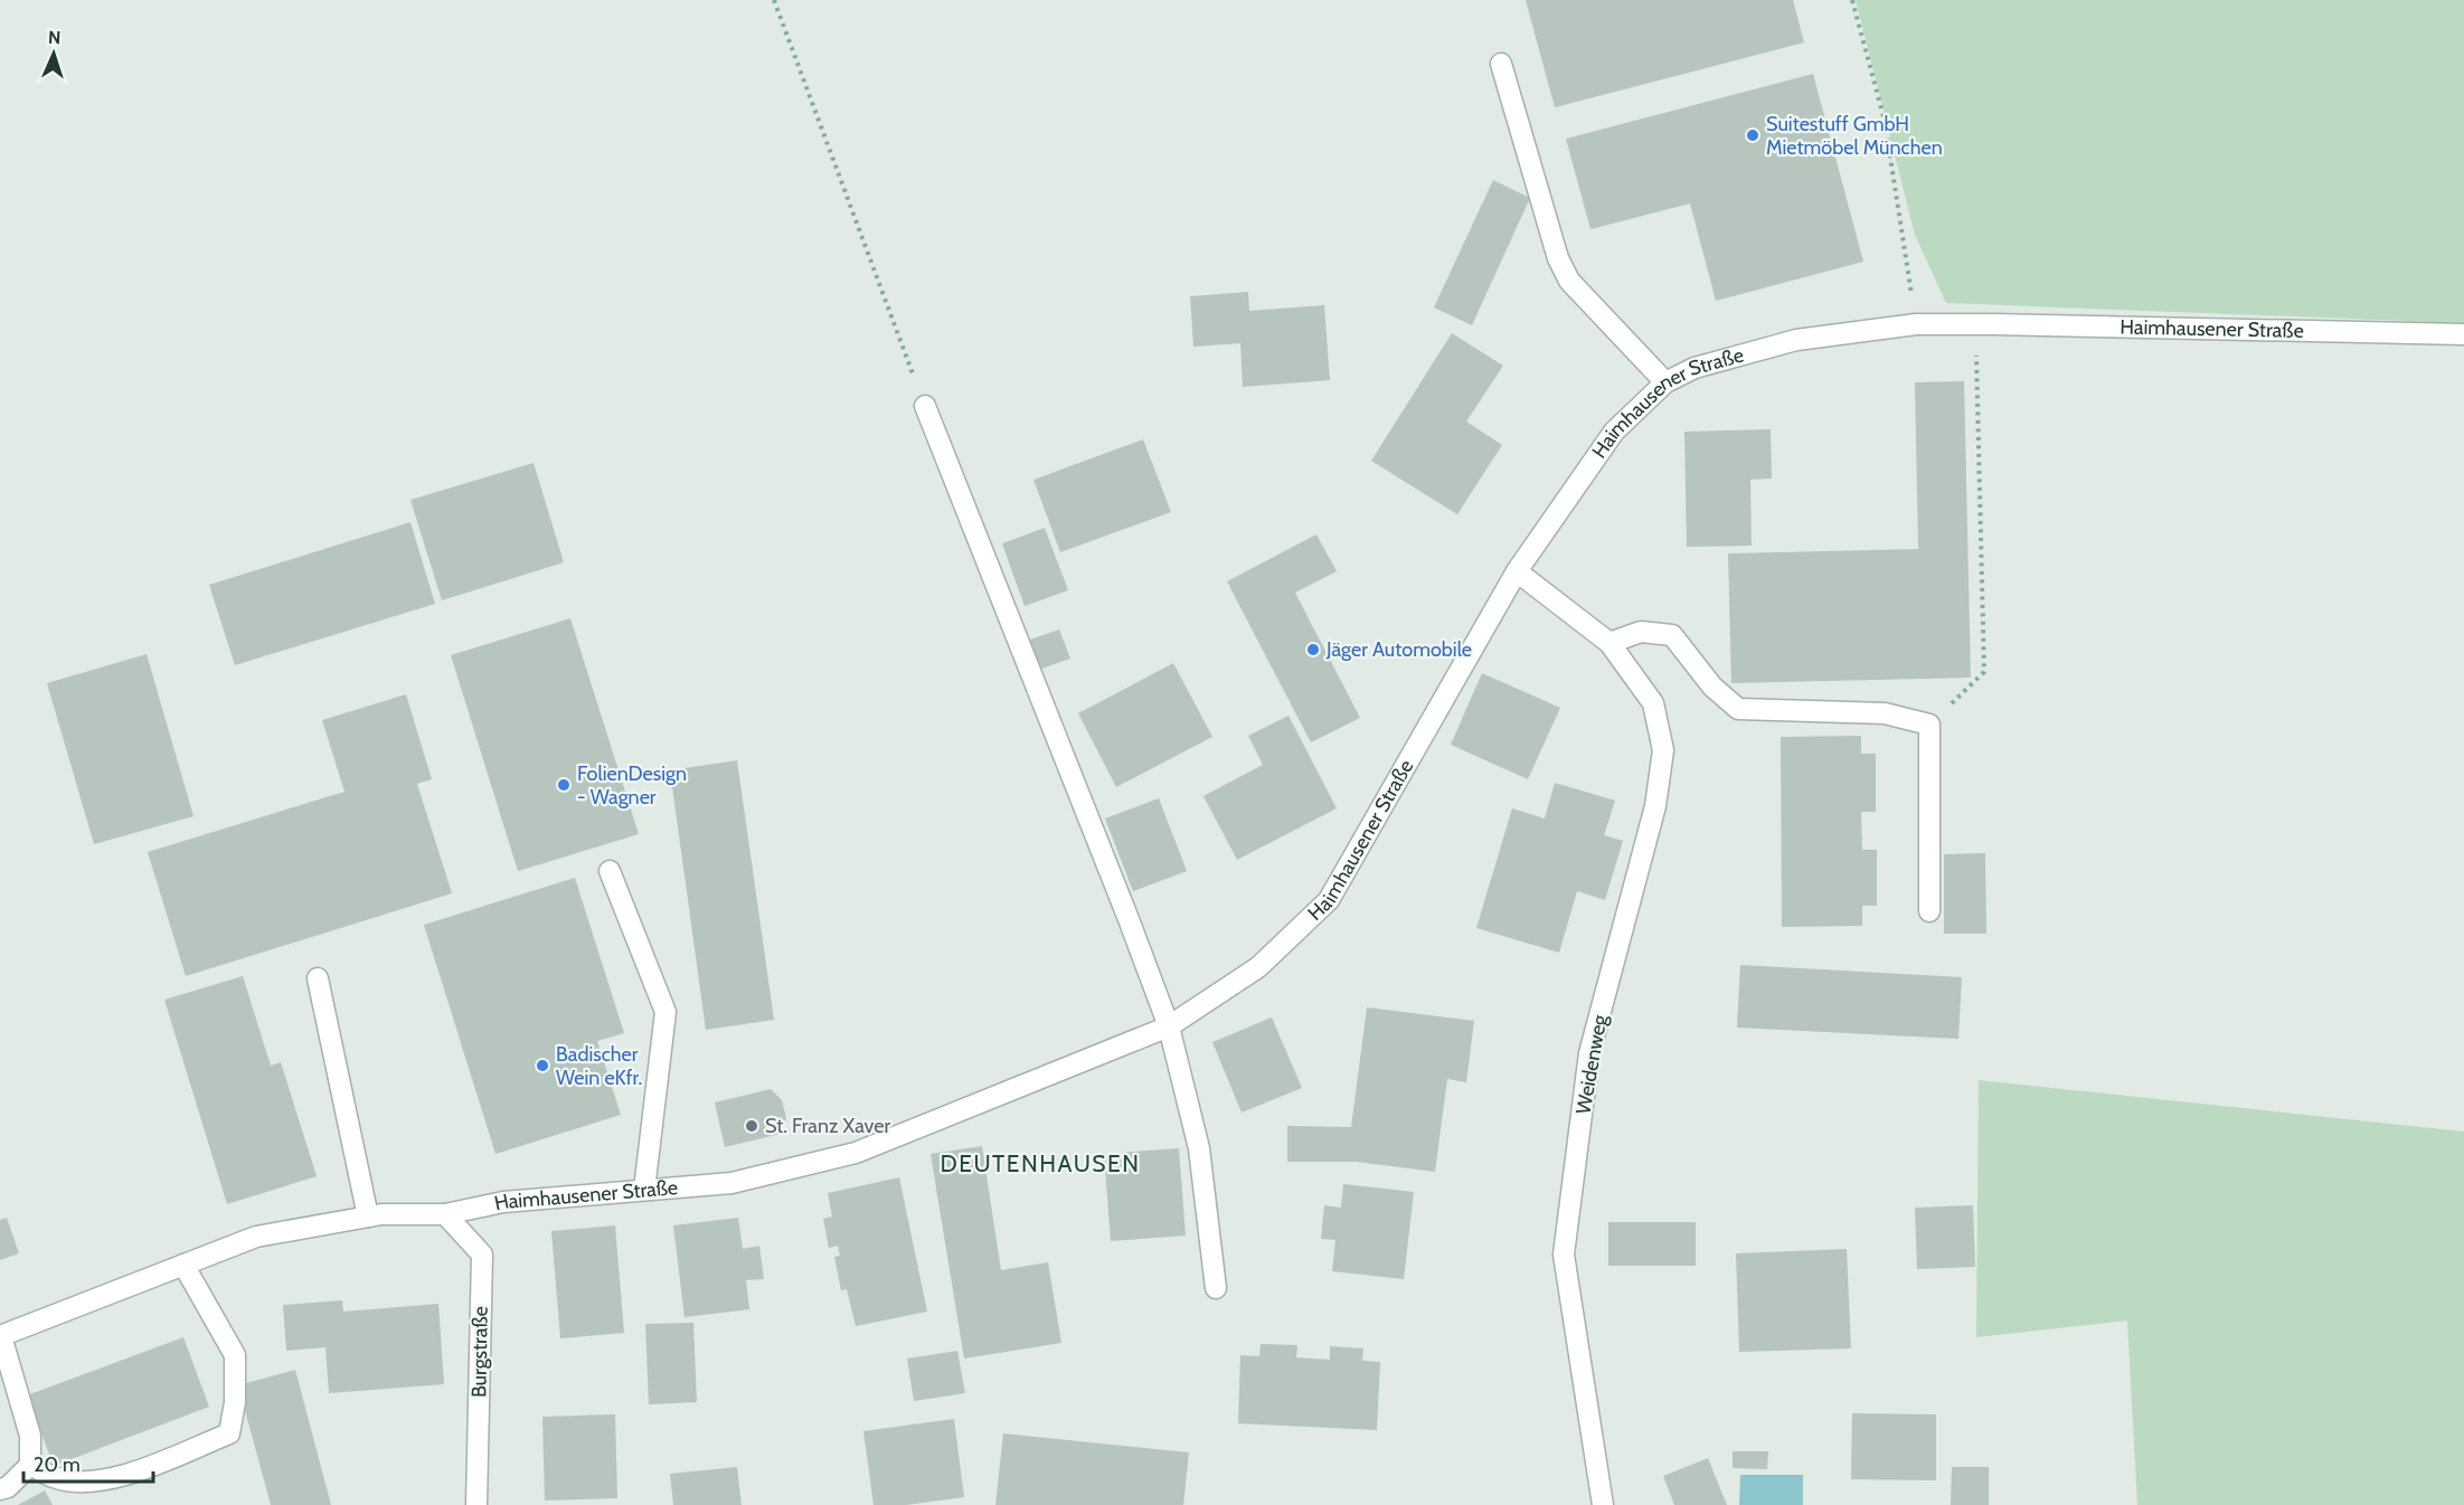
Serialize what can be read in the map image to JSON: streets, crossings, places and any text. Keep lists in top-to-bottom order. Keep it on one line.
{"streets":{"street":["Haimhausener Straße","Weidenweg","Burgstraße"]},"crossings":[["Haimhausener Straße","Weidenweg"],["Haimhausener Straße","Burgstraße"]],"districts":["DEUTENHAUSEN"],"places":["Suitestuff GmbH Mietmöbel München","Jäger Automobile","FolienDesign - Wagner","Badischer Wein eKfr.","St. Franz Xaver"],"scale_bar":"20 m","north":"top"}
